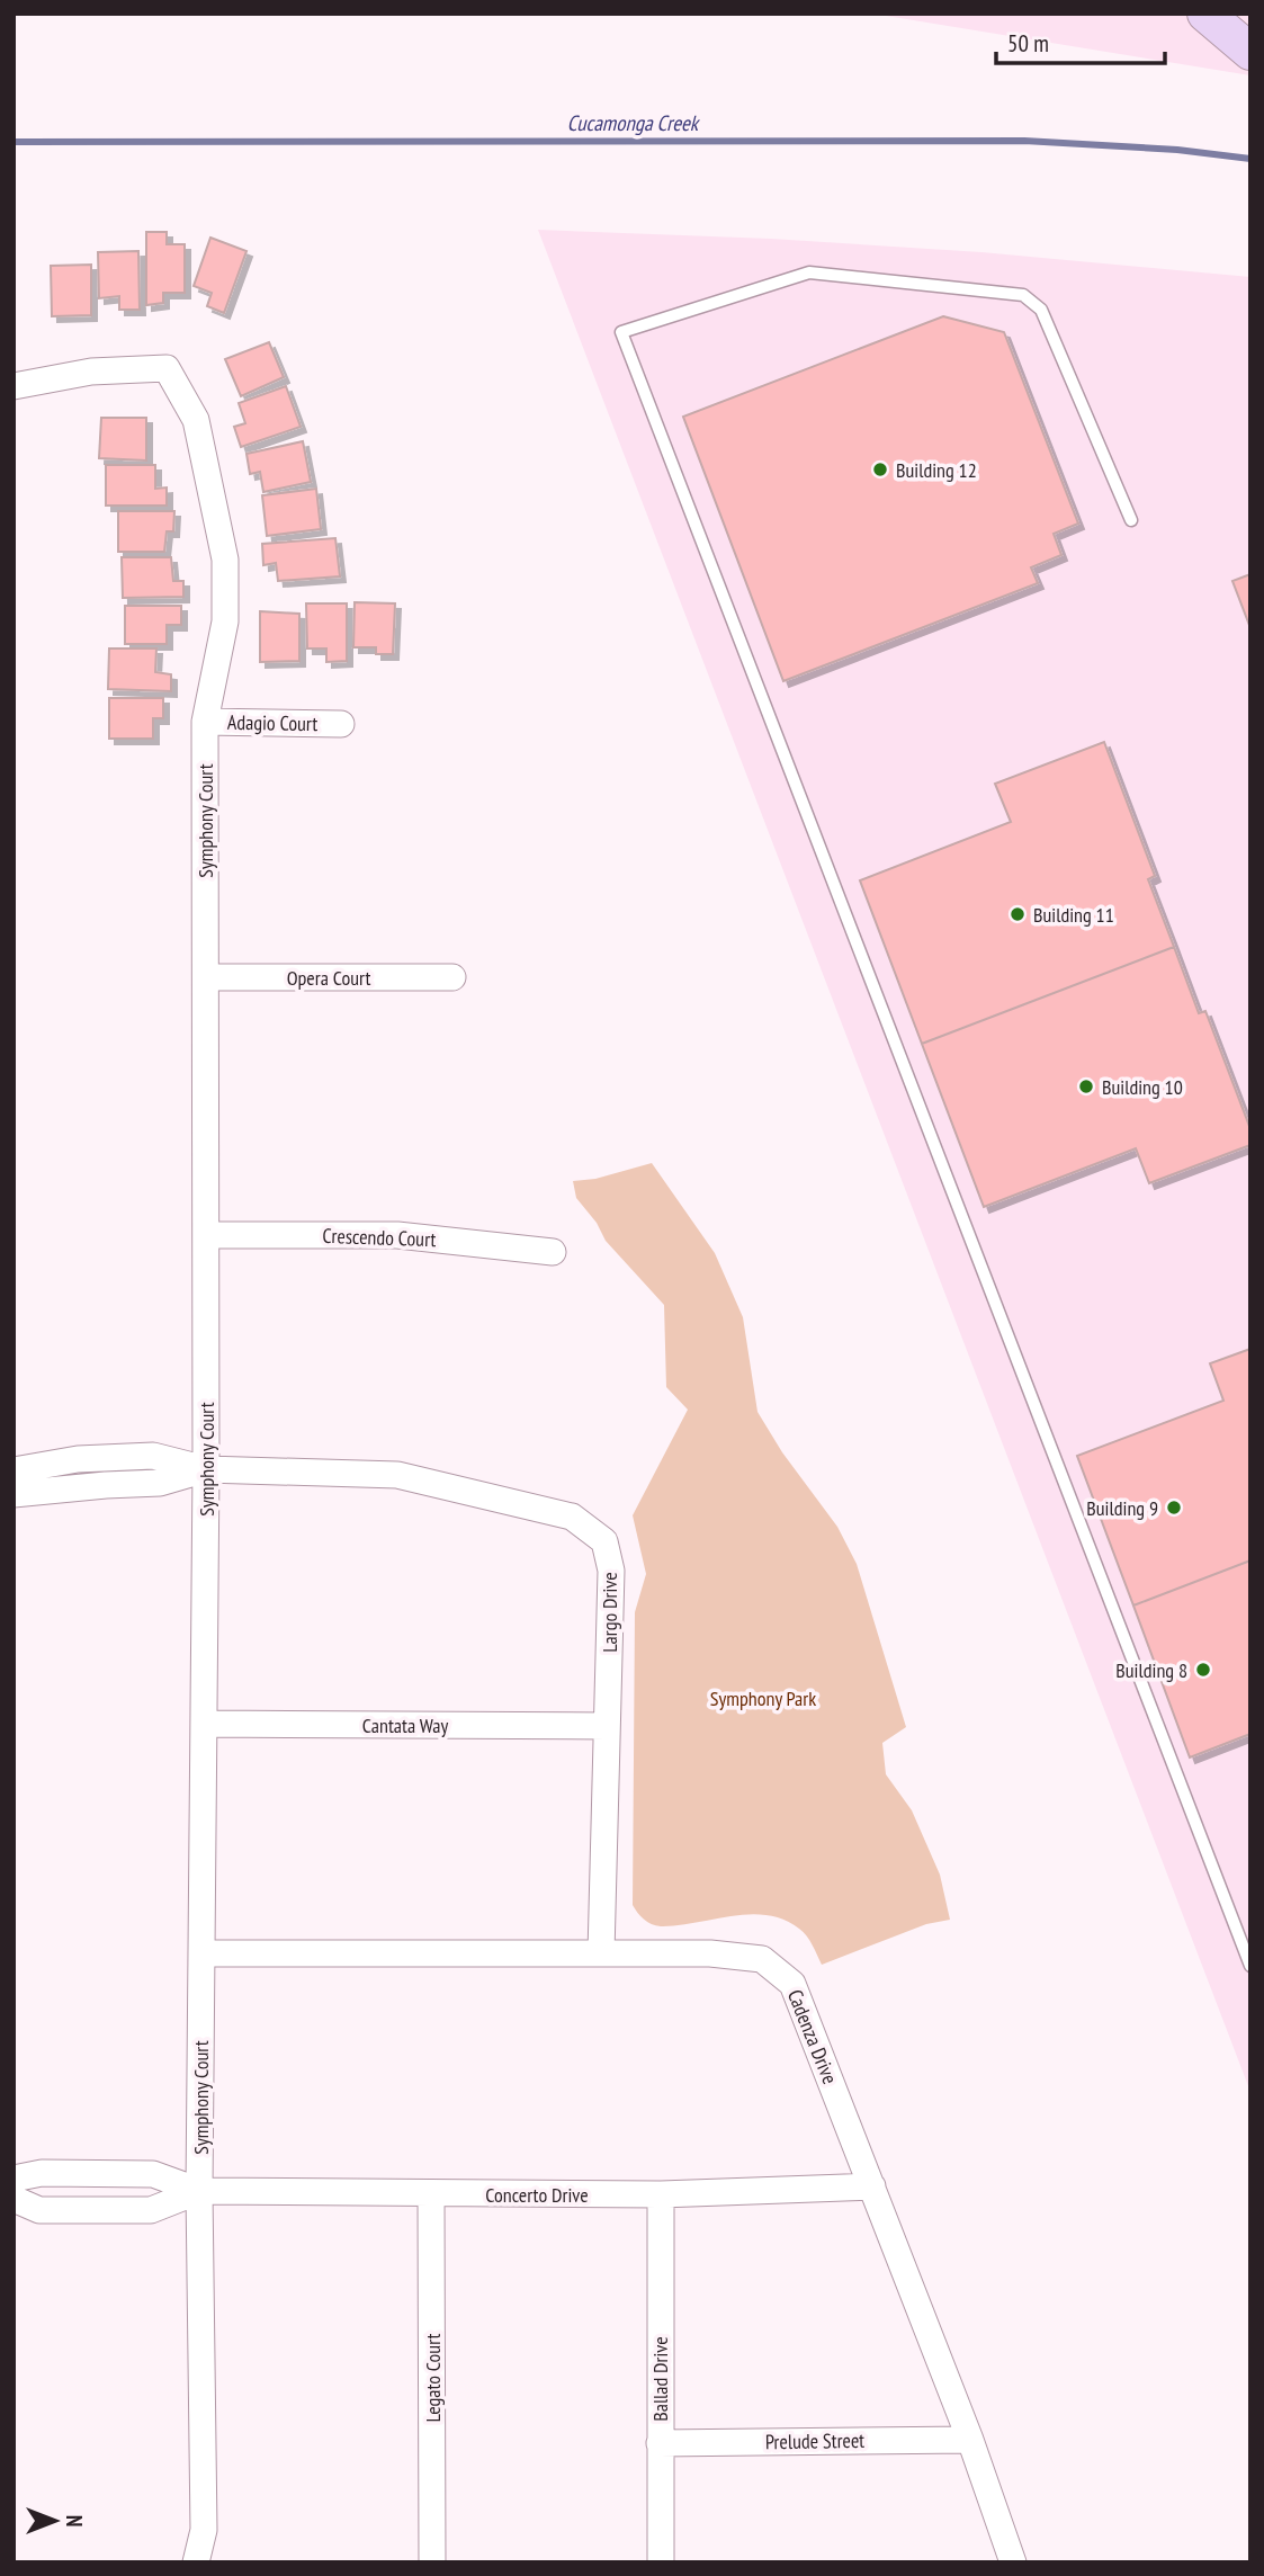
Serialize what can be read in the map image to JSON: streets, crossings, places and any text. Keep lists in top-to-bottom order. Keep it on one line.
{"streets":{"street":["Adagio Court","Symphony Court","Opera Court","Crescendo Court","Largo Drive","Cantata Way","Cadenza Drive","Concerto Drive","Legato Court","Ballad Drive","Prelude Street"]},"crossings":[["Adagio Court","Symphony Court"],["Symphony Court","Opera Court"],["Symphony Court","Crescendo Court"],["Symphony Court","Largo Drive"],["Symphony Court","Cantata Way"],["Symphony Court","Cadenza Drive"],["Symphony Court","Concerto Drive"],["Largo Drive","Cantata Way"],["Largo Drive","Cadenza Drive"],["Cadenza Drive","Concerto Drive"],["Cadenza Drive","Prelude Street"],["Concerto Drive","Legato Court"],["Concerto Drive","Ballad Drive"],["Ballad Drive","Prelude Street"]],"water":["Cucamonga Creek"],"parks":["Symphony Park"],"places":["Building 12","Building 11","Building 10","Building 9","Building 8"],"scale_bar":"50 m","north":"right"}
